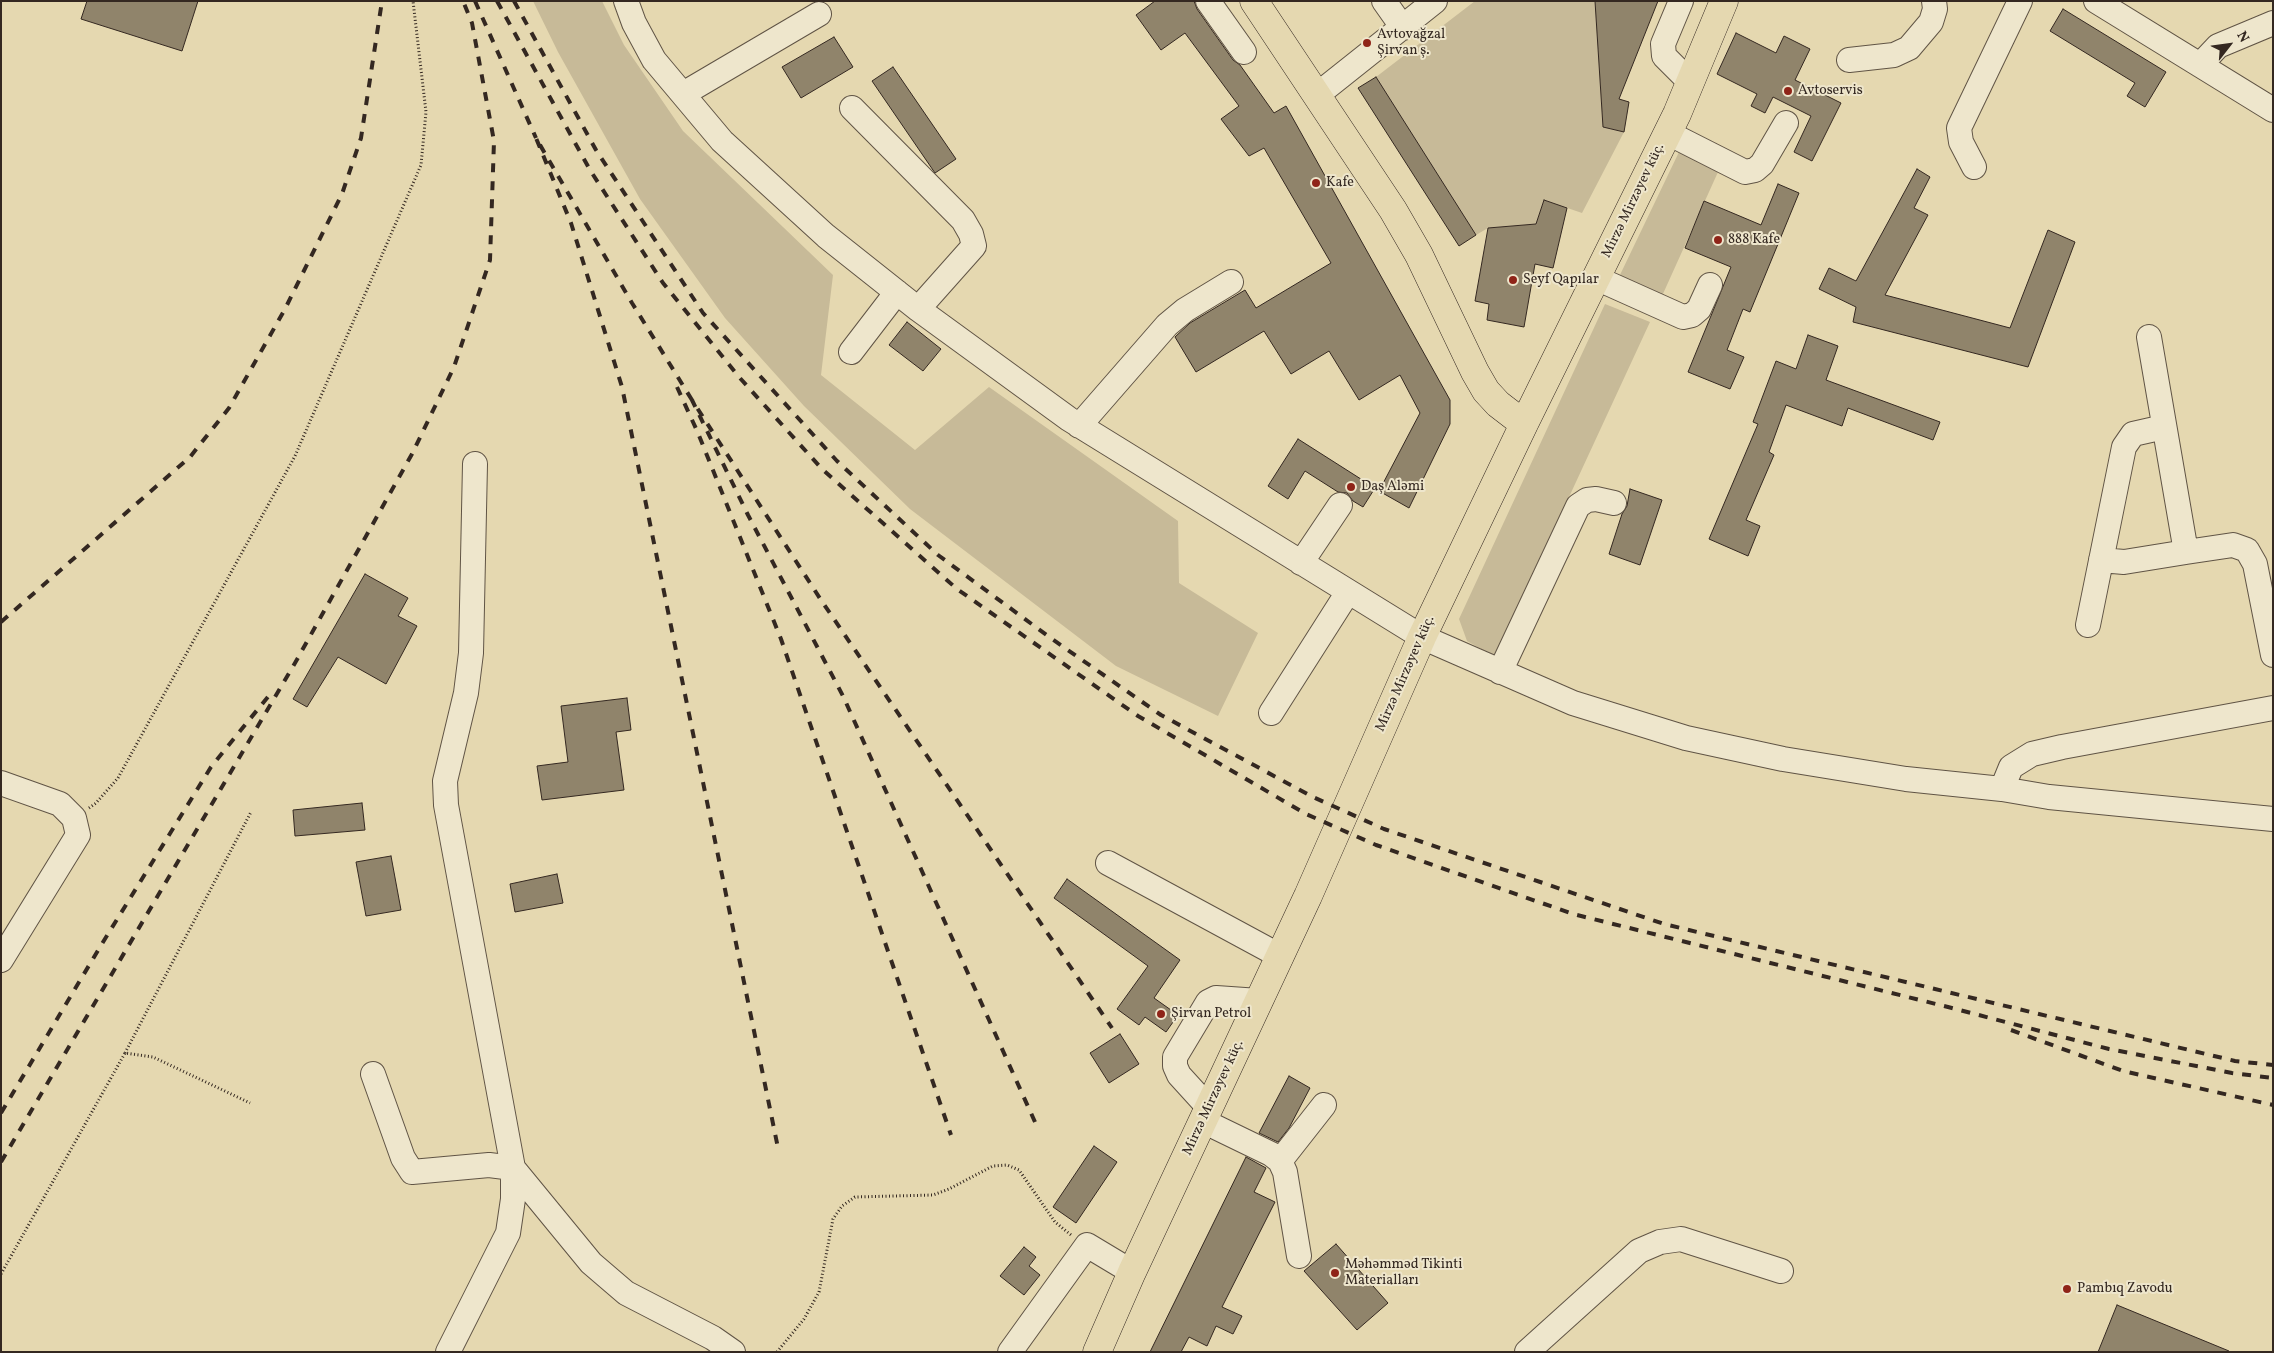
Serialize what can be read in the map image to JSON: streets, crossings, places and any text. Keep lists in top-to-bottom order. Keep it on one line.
{"streets":{"main road":["Mirzə Mirzəyev küç."]},"places":["Avtovağzal Şirvan ş.","Avtoservis","Kafe","888 Kafe","Seyf Qapılar","Daş Aləmi","Şirvan Petrol","Məhəmməd Tikinti Materialları","Pambıq Zavodu"],"north":"top right"}
